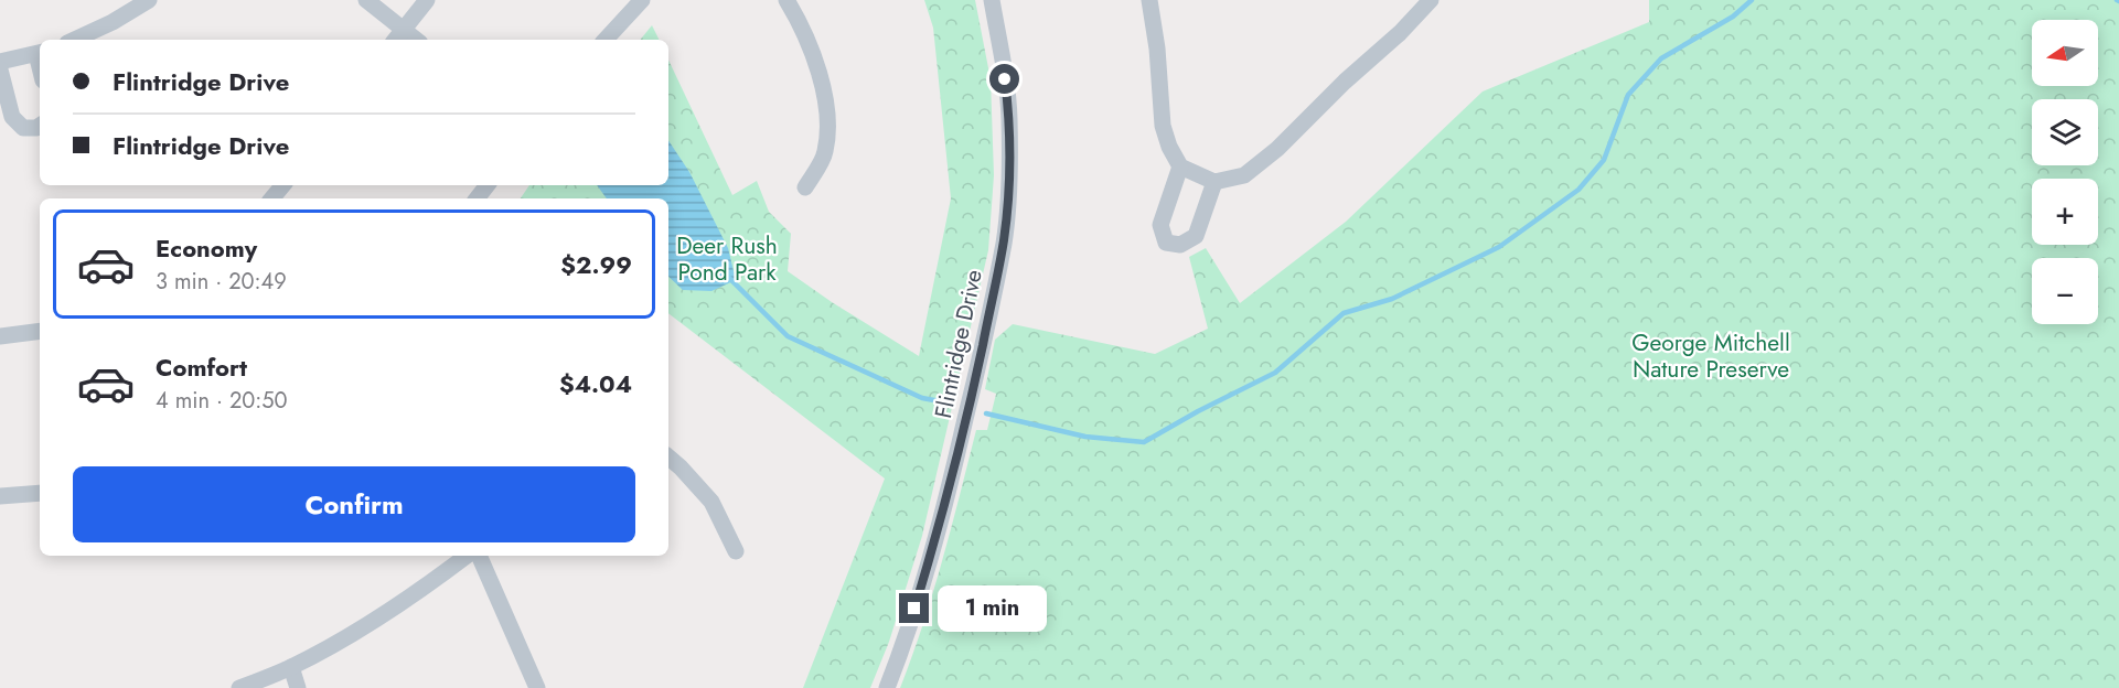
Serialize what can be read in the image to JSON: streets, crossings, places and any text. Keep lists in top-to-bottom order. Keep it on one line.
{"streets":{"street":["Flintridge Drive"]},"parks":["Deer Rush Pond Park","George Mitchell Nature Preserve"],"north":"left","page":{"map_buttons":["+","−"],"banner":["Flintridge Drive","Flintridge Drive"],"list":[{"name":"Economy","note":"3 min · 20:49","value":"$2.99"},{"name":"Comfort","note":"4 min · 20:50","value":"$4.04"}],"buttons":"Confirm","bubble":"1 min"}}
